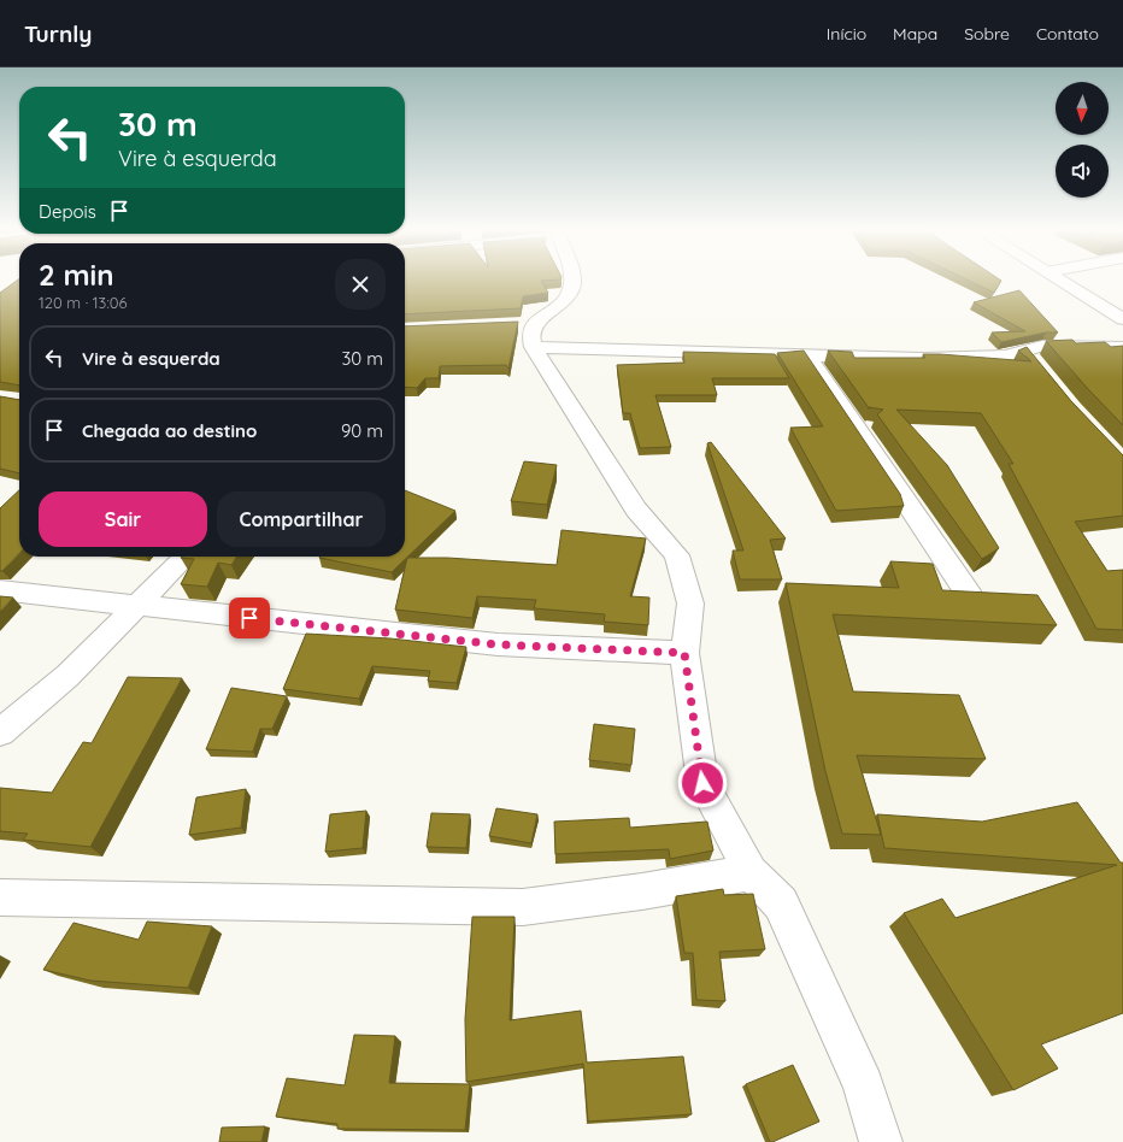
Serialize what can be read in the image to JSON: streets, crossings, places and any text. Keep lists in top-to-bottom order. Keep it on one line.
{"north":"bottom","page":{"header":"Turnly","nav":["Início","Mapa","Sobre","Contato"],"turn":["30 m","Vire à esquerda"],"then":"Depois","heading":["2 min","120 m · 13:06"],"list":[{"name":"Vire à esquerda","value":"30 m"},{"name":"Chegada ao destino","value":"90 m"}],"buttons":["Sair","Compartilhar"]}}
